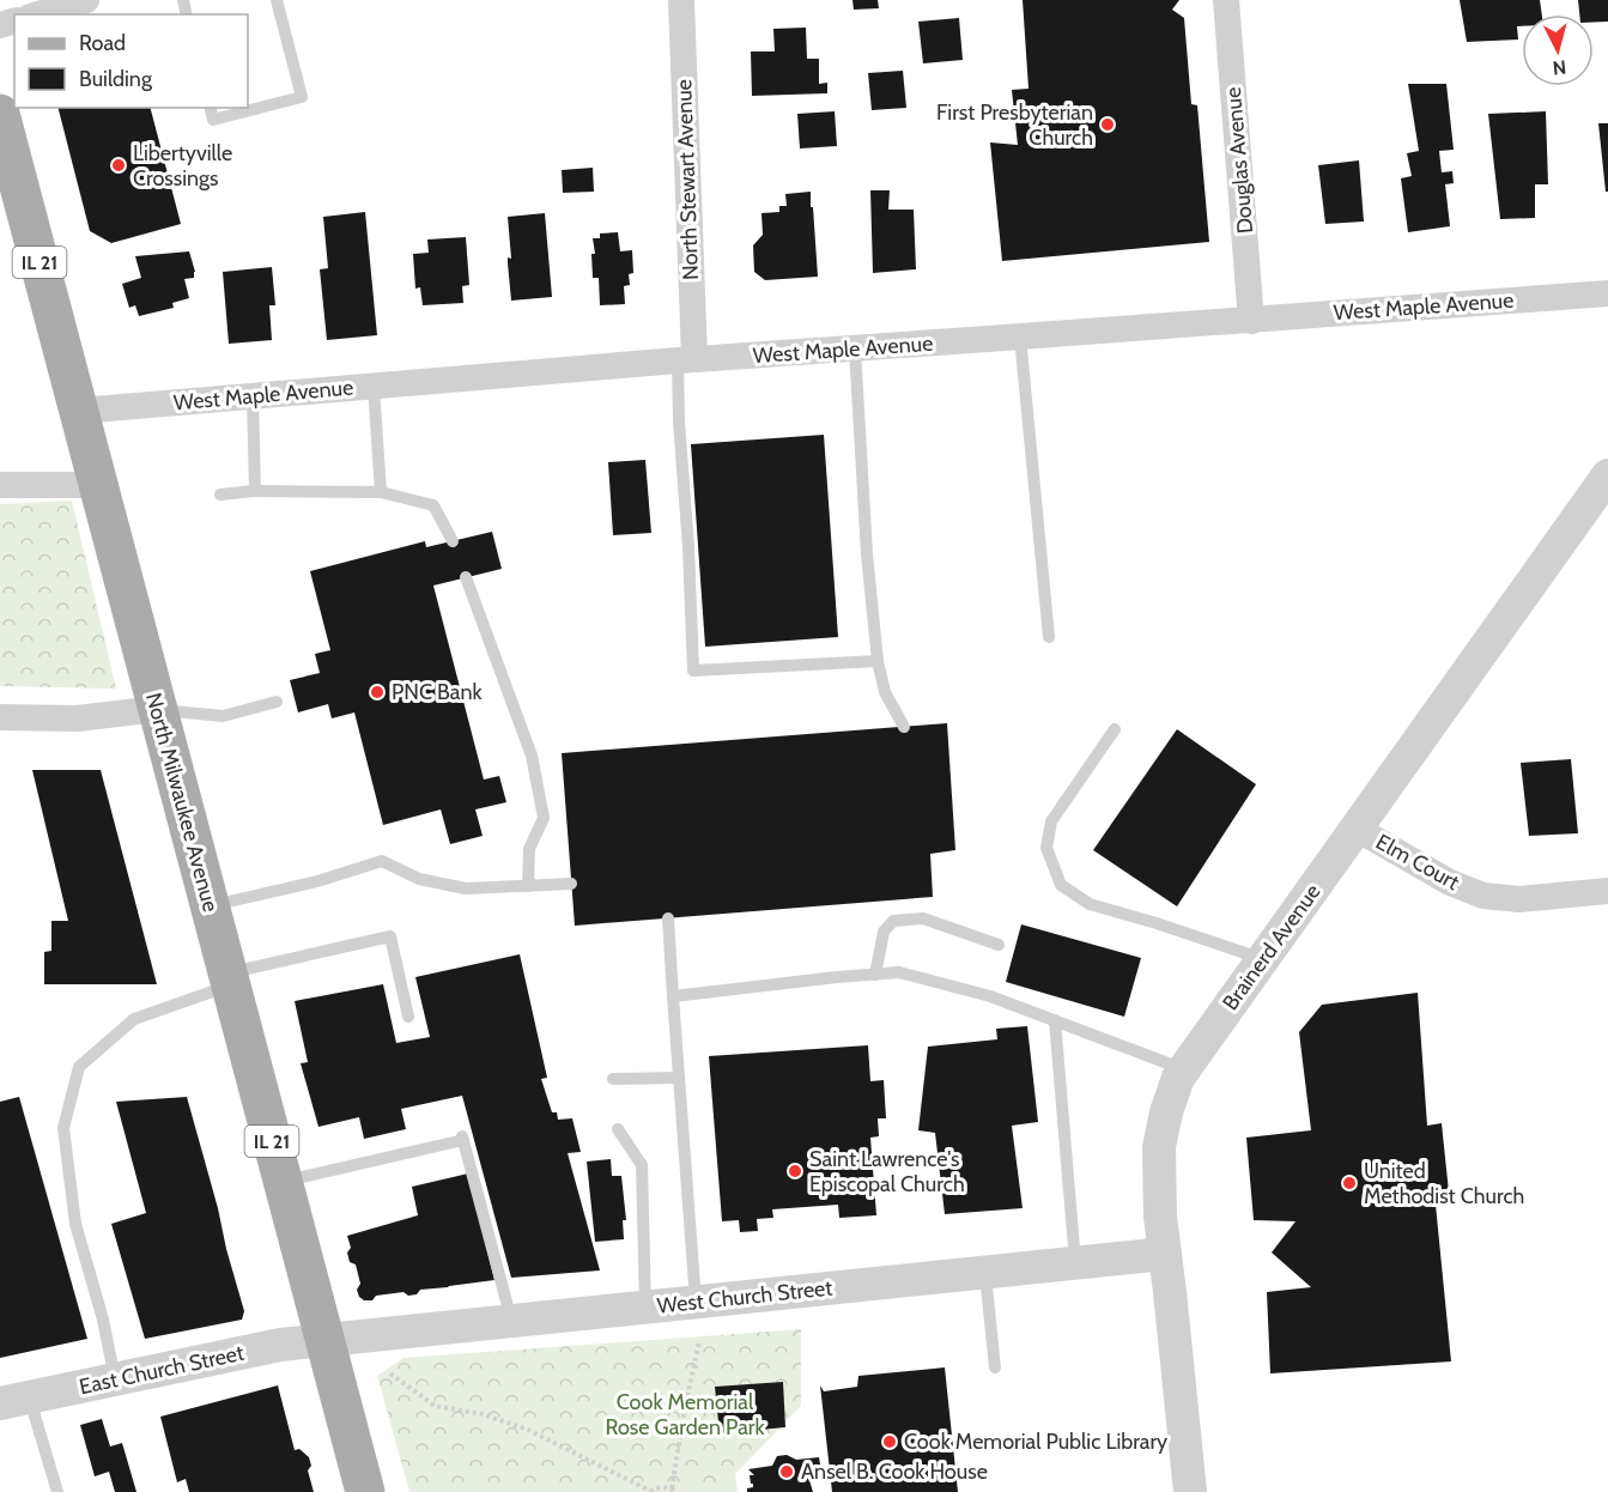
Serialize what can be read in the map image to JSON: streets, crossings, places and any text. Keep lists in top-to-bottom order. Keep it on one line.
{"streets":{"main road":["IL 21","North Milwaukee Avenue"],"street":["Douglas Avenue","North Stewart Avenue","West Maple Avenue","Elm Court","Brainerd Avenue","West Church Street","East Church Street"]},"crossings":[["Douglas Avenue","West Maple Avenue"],["North Stewart Avenue","West Maple Avenue"],["West Maple Avenue","North Milwaukee Avenue"],["North Milwaukee Avenue","West Church Street"],["North Milwaukee Avenue","East Church Street"],["Elm Court","Brainerd Avenue"],["Brainerd Avenue","West Church Street"],["West Church Street","East Church Street"]],"parks":["Cook Memorial Rose Garden Park"],"places":["First Presbyterian Church","Libertyville Crossings","PNC Bank","Saint Lawrence's Episcopal Church","United Methodist Church","Cook Memorial Public Library","Ansel B. Cook House"],"legend":["Road","Building"],"north":"bottom"}
